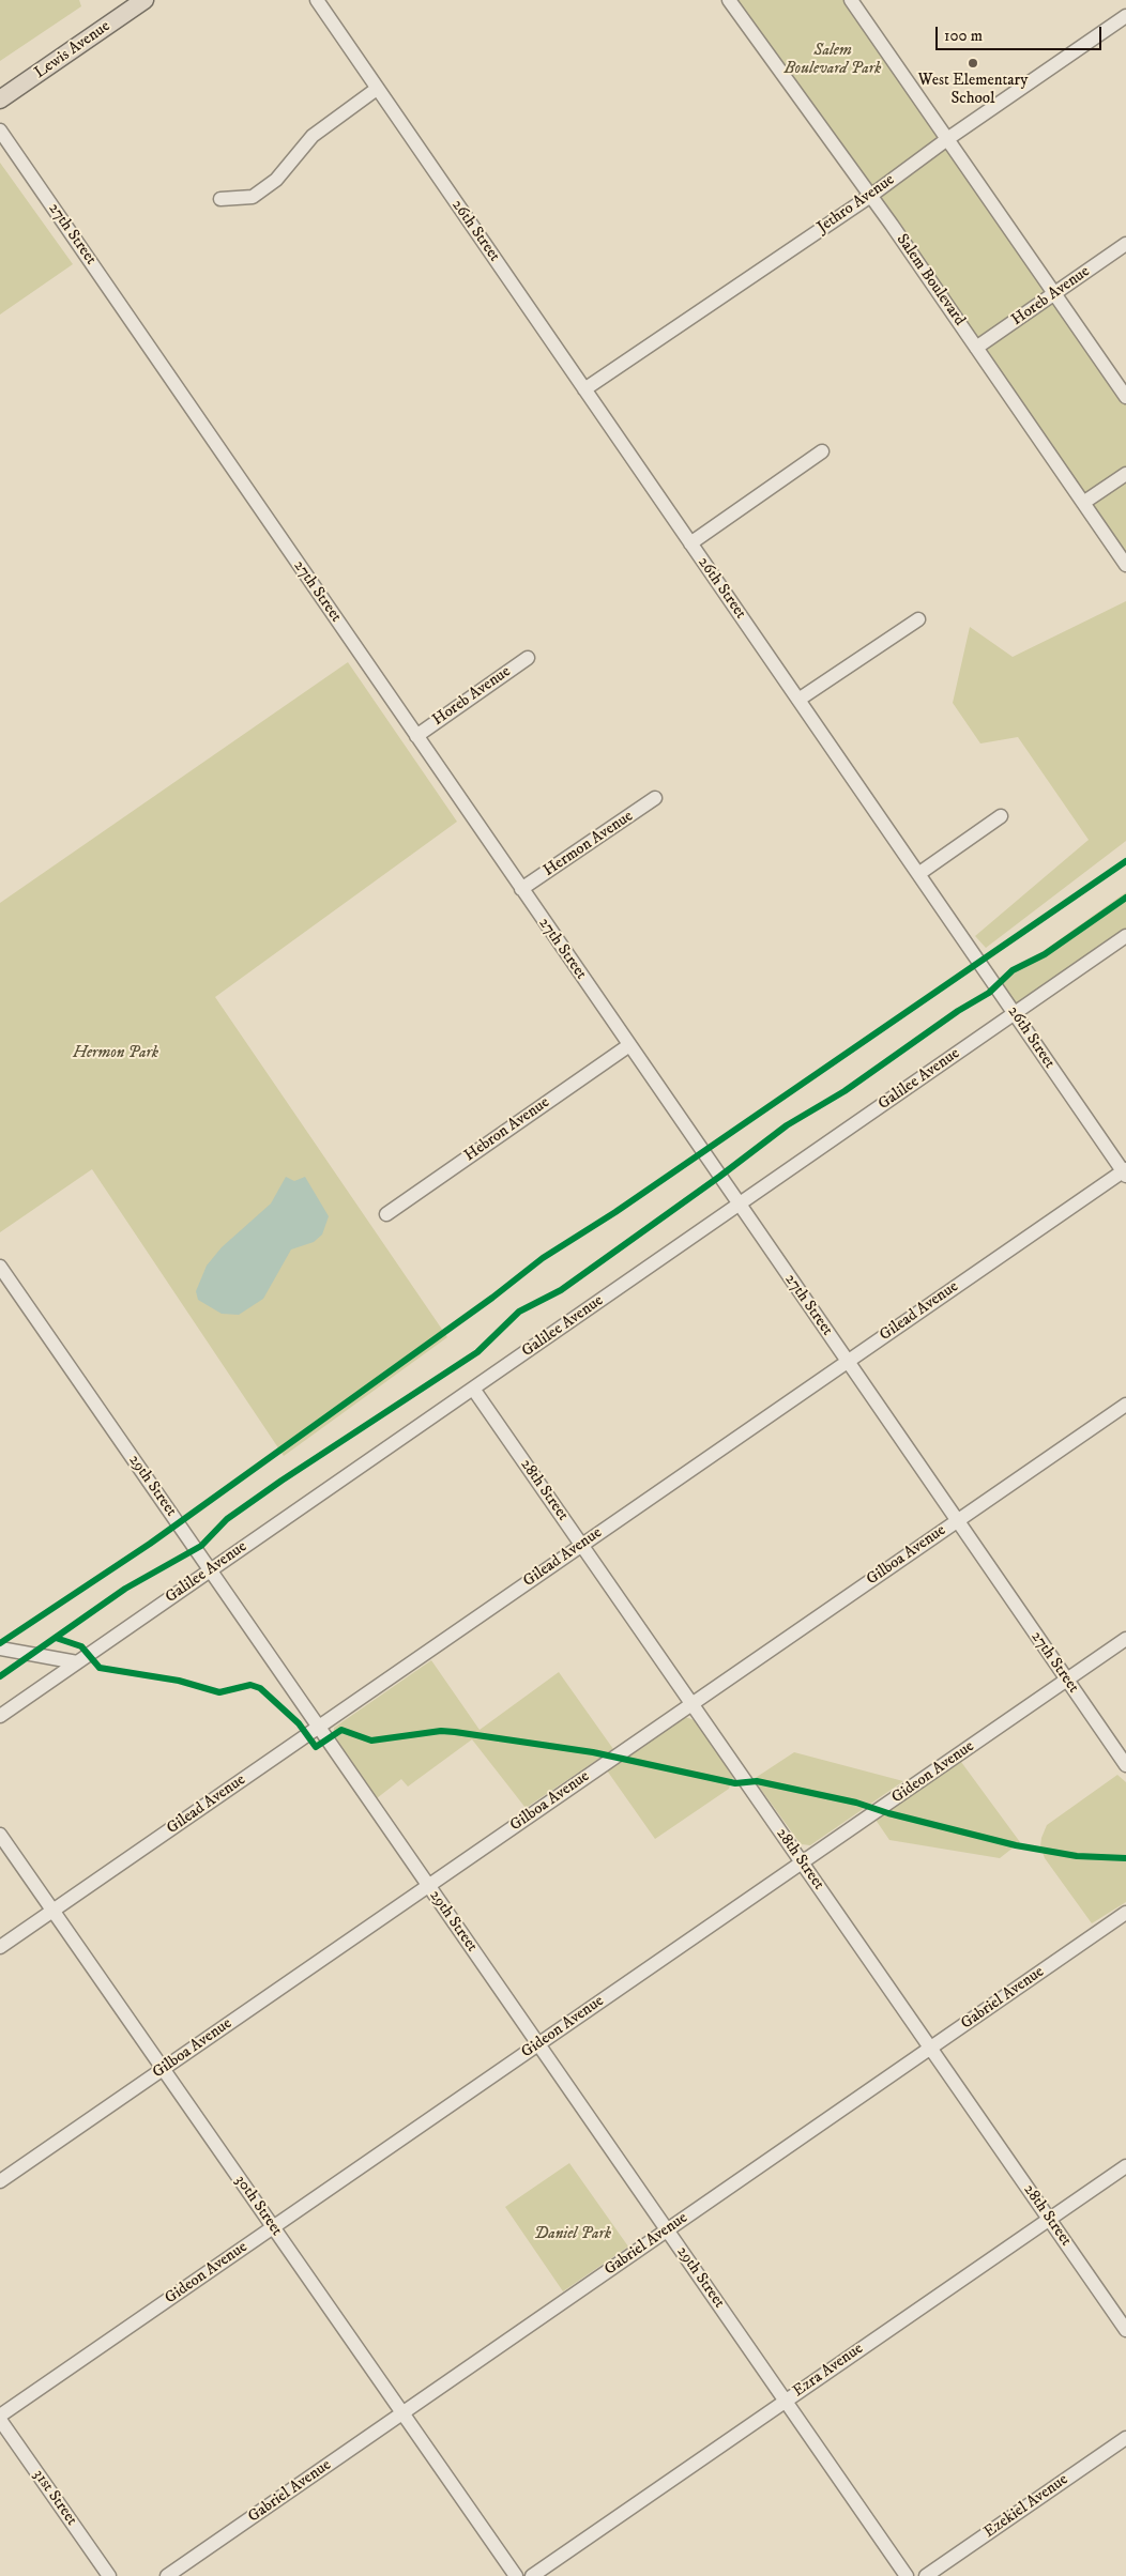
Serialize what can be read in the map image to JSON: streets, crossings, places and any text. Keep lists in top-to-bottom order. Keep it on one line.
{"streets":{"main road":["Lewis Avenue"],"street":["Jethro Avenue","26th Street","27th Street","Salem Boulevard","Horeb Avenue","Hermon Avenue","Galilee Avenue","Hebron Avenue","Gilead Avenue","29th Street","28th Street","Gilboa Avenue","Gideon Avenue","Gabriel Avenue","30th Street","Ezra Avenue","31st Street","Ezekiel Avenue"]},"crossings":[["Jethro Avenue","26th Street"],["Jethro Avenue","Salem Boulevard"],["26th Street","Galilee Avenue"],["26th Street","Gilead Avenue"],["27th Street","Horeb Avenue"],["27th Street","Hermon Avenue"],["27th Street","Galilee Avenue"],["27th Street","Hebron Avenue"],["27th Street","Gilead Avenue"],["27th Street","Gilboa Avenue"],["27th Street","Gideon Avenue"],["Salem Boulevard","Horeb Avenue"],["Galilee Avenue","29th Street"],["Galilee Avenue","28th Street"],["Gilead Avenue","29th Street"],["Gilead Avenue","28th Street"],["Gilead Avenue","30th Street"],["29th Street","Gilboa Avenue"],["29th Street","Gideon Avenue"],["29th Street","Gabriel Avenue"],["29th Street","Ezra Avenue"],["28th Street","Gilboa Avenue"],["28th Street","Gideon Avenue"],["28th Street","Gabriel Avenue"],["28th Street","Ezra Avenue"],["Gilboa Avenue","30th Street"],["Gideon Avenue","30th Street"],["Gideon Avenue","31st Street"],["Gabriel Avenue","30th Street"]],"parks":["Salem Boulevard Park","Hermon Park","Daniel Park"],"places":["West Elementary School"],"scale_bar":"100 m"}
